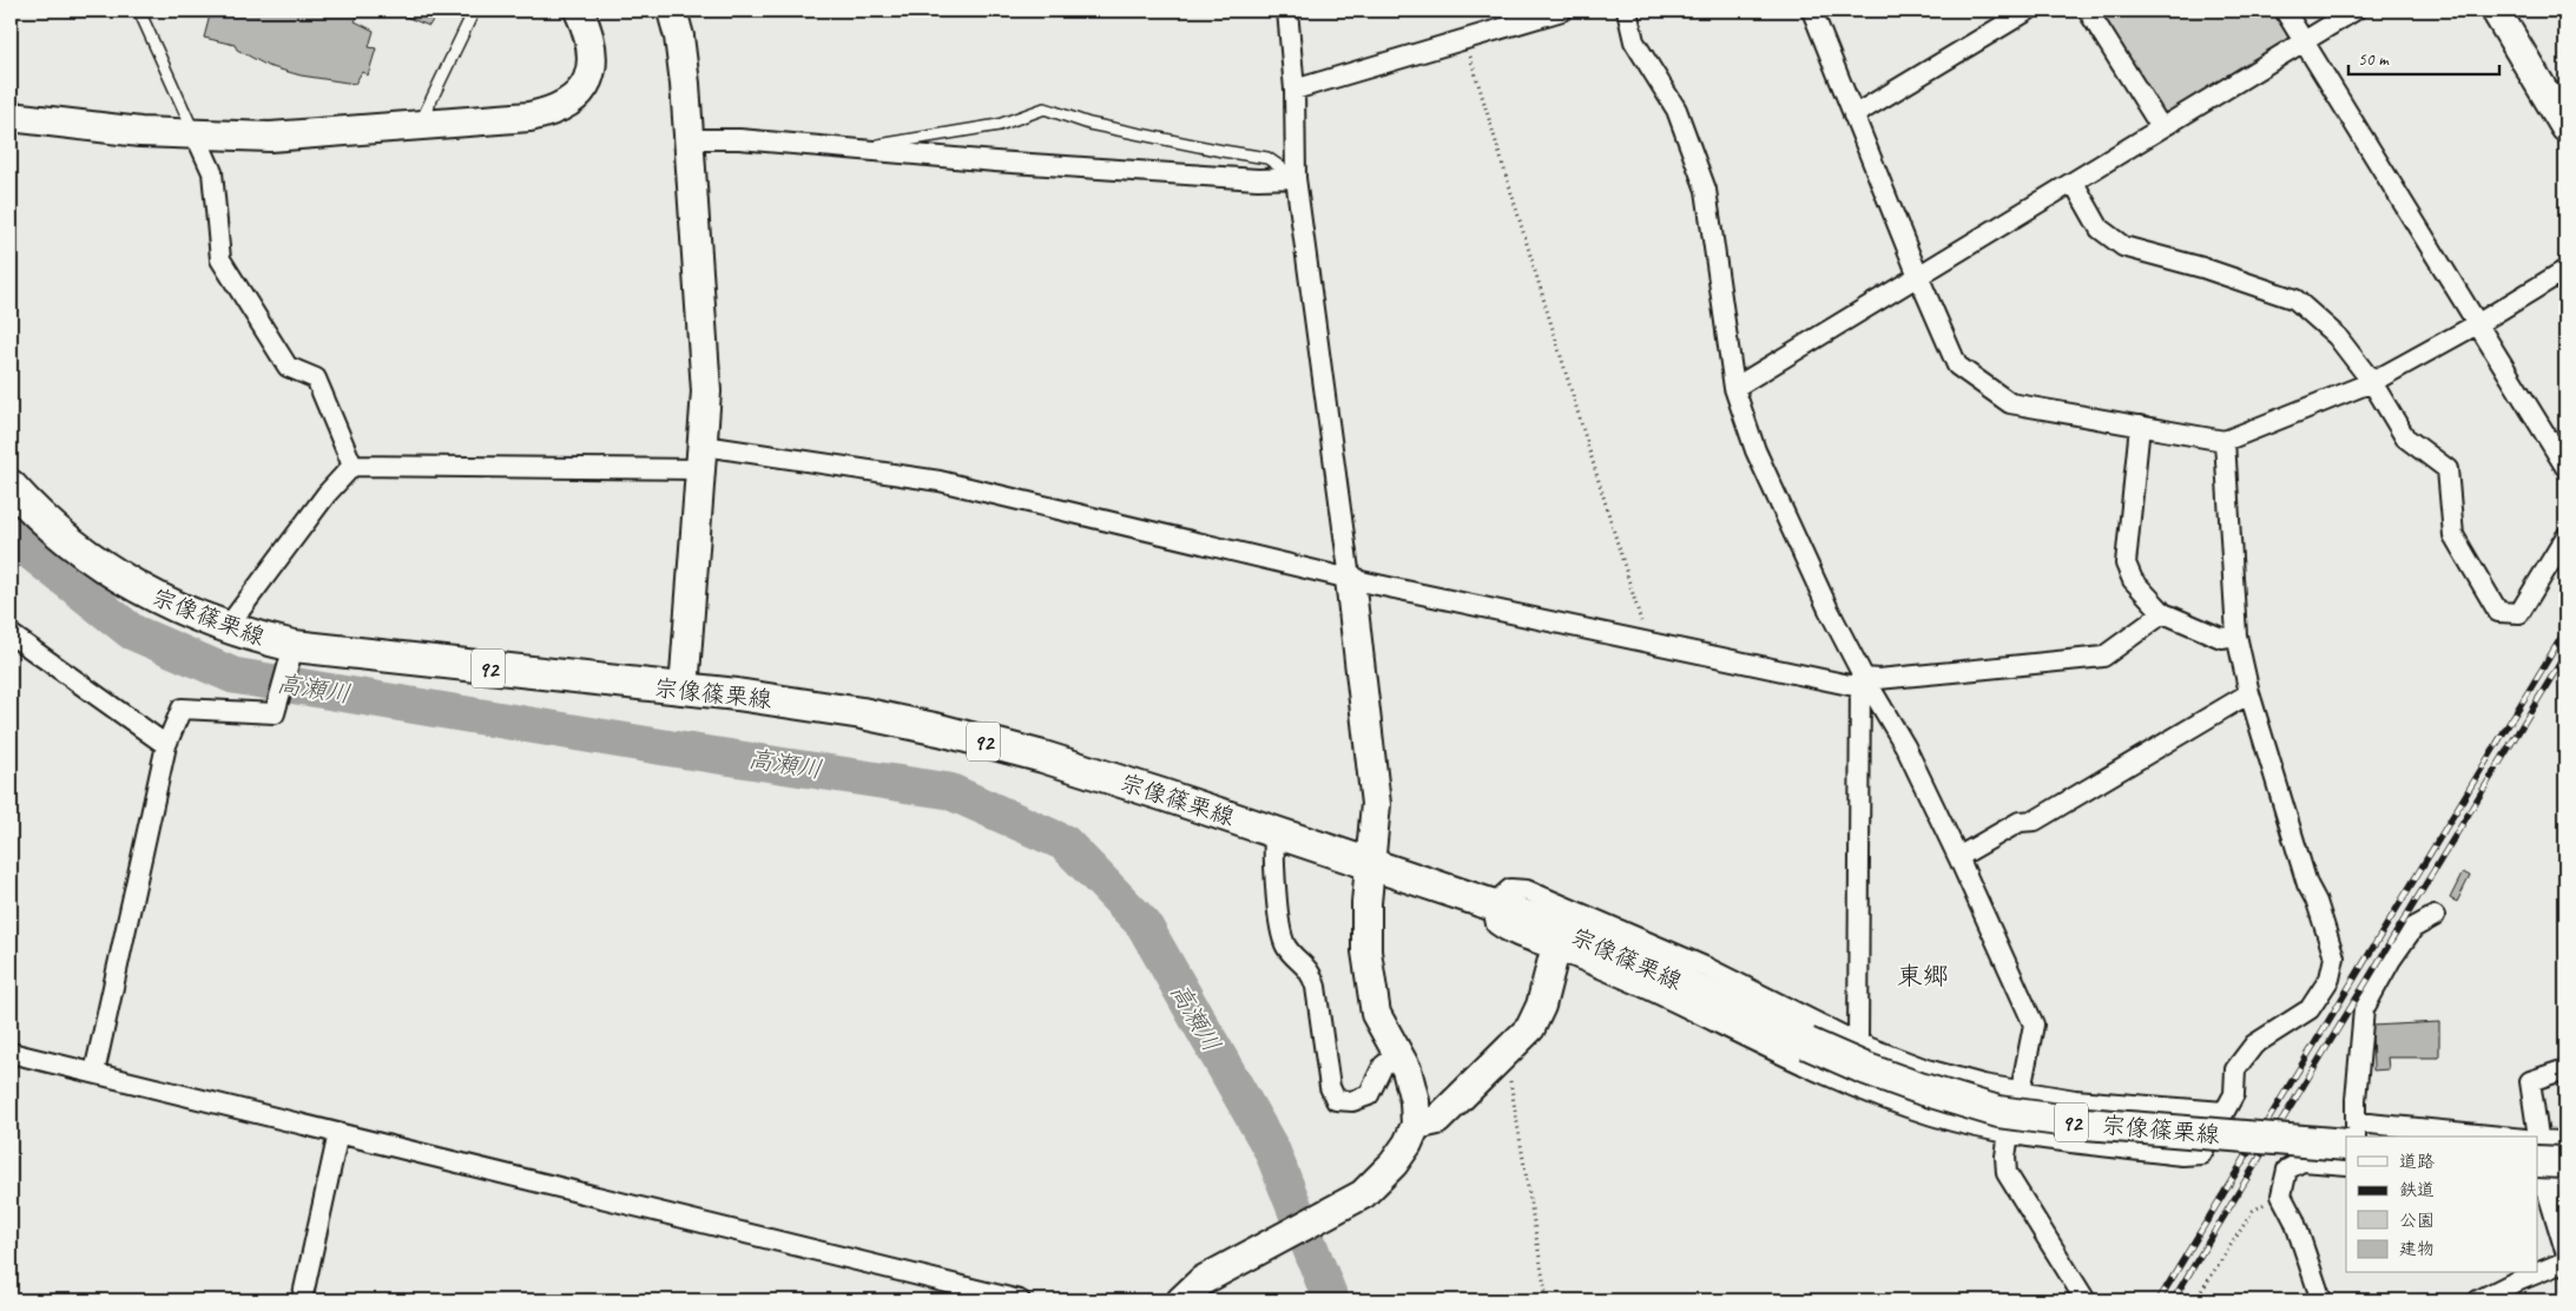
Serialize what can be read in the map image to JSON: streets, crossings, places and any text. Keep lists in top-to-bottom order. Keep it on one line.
{"streets":{"main road":["宗像篠栗線","92"]},"districts":["東郷"],"water":["高瀬川"],"legend":["道路","鉄道","公園","建物"],"scale_bar":"50 m"}
